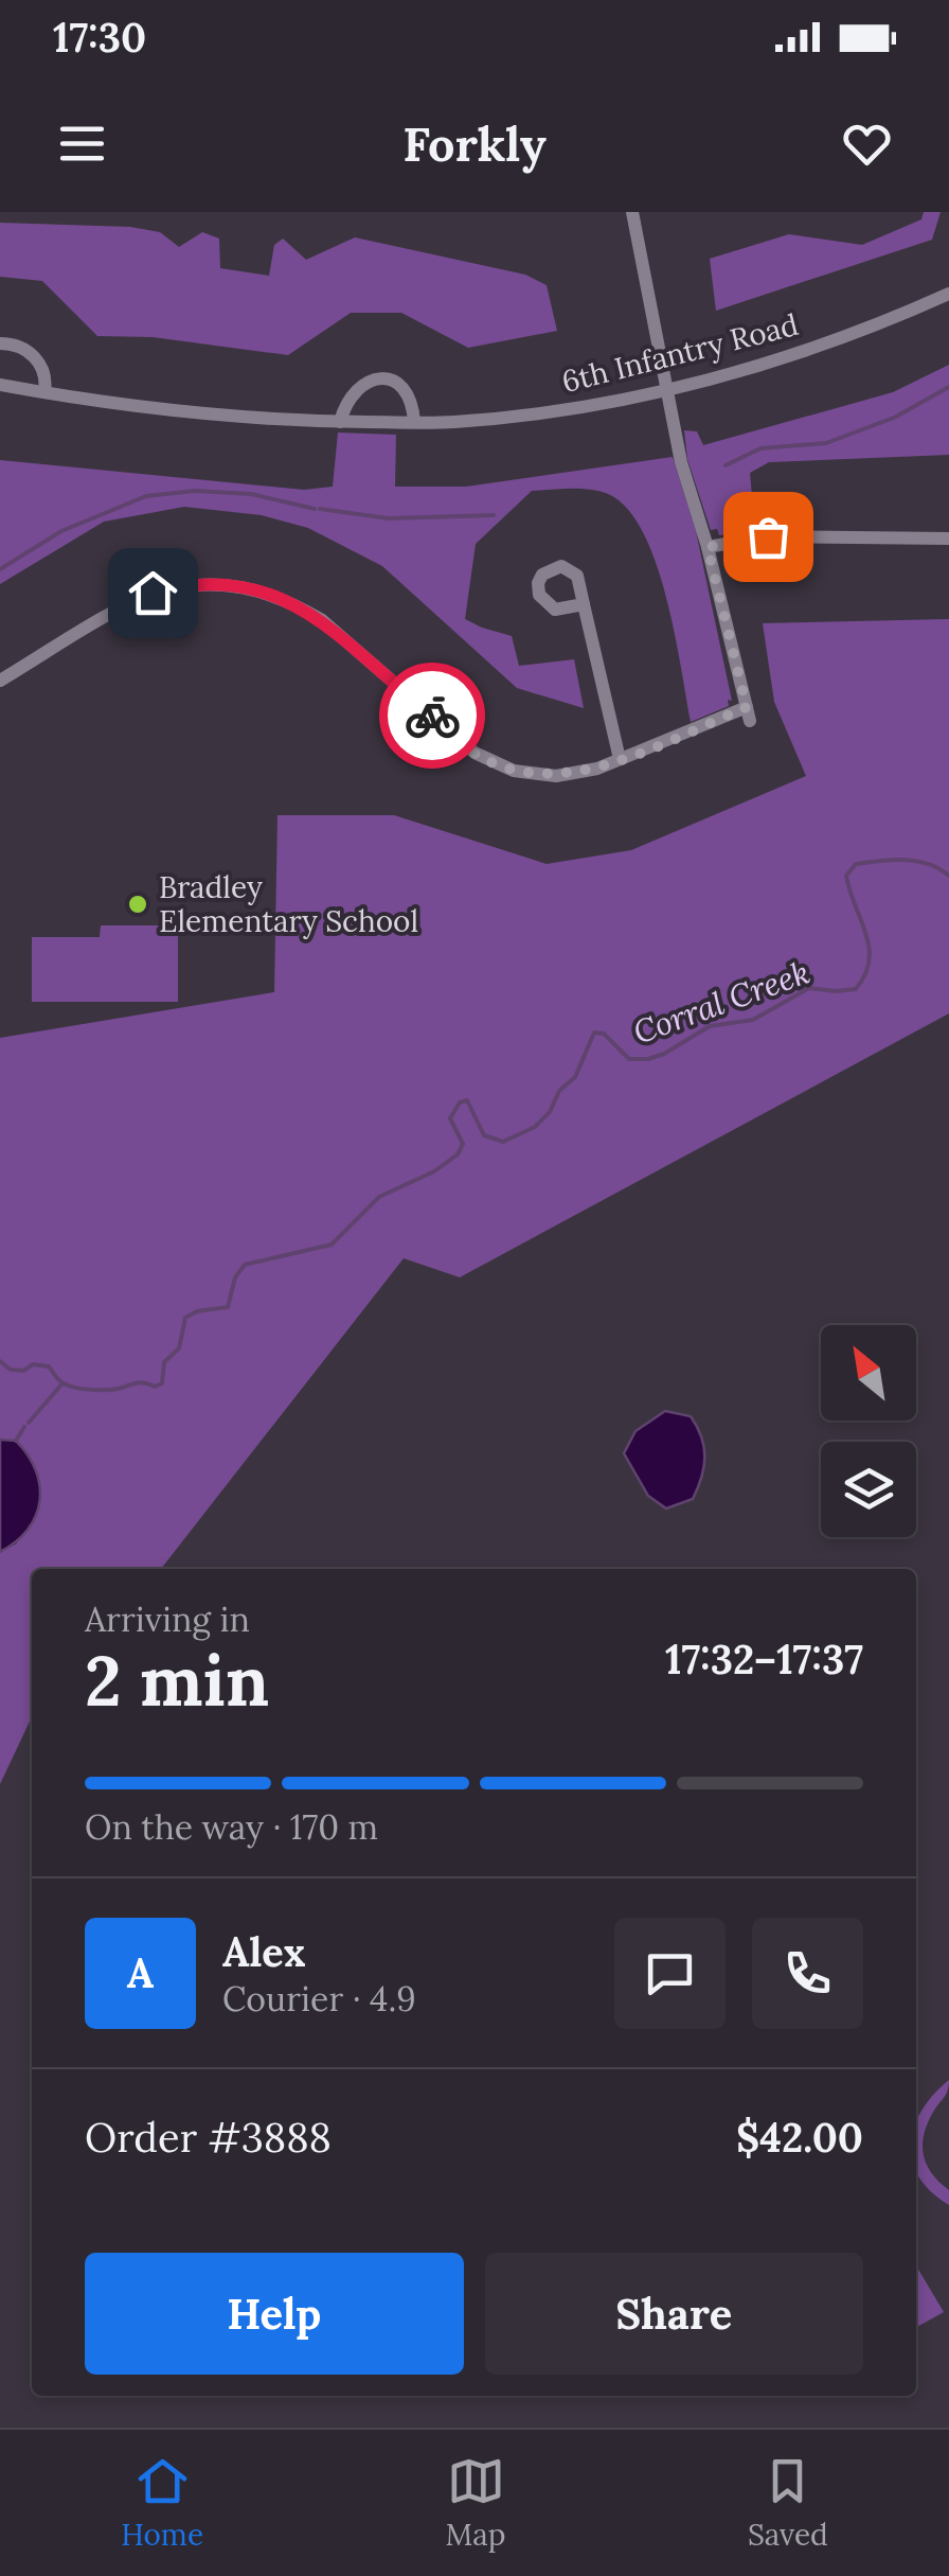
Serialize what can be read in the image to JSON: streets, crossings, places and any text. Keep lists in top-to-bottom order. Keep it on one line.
{"streets":{"street":["6th Infantry Road"]},"water":["Corral Creek"],"places":["Bradley Elementary School"],"north":"top left","page":{"status":"17:30","header":"Forkly","heading":["2 min","Arriving in","17:32–17:37"],"panel":["Alex","Courier · 4.9","Order #3888","$42.00"],"bar":"On the way · 170 m","round":"A","buttons":["Help","Share"],"tabs":["Home","Map","Saved"]}}
